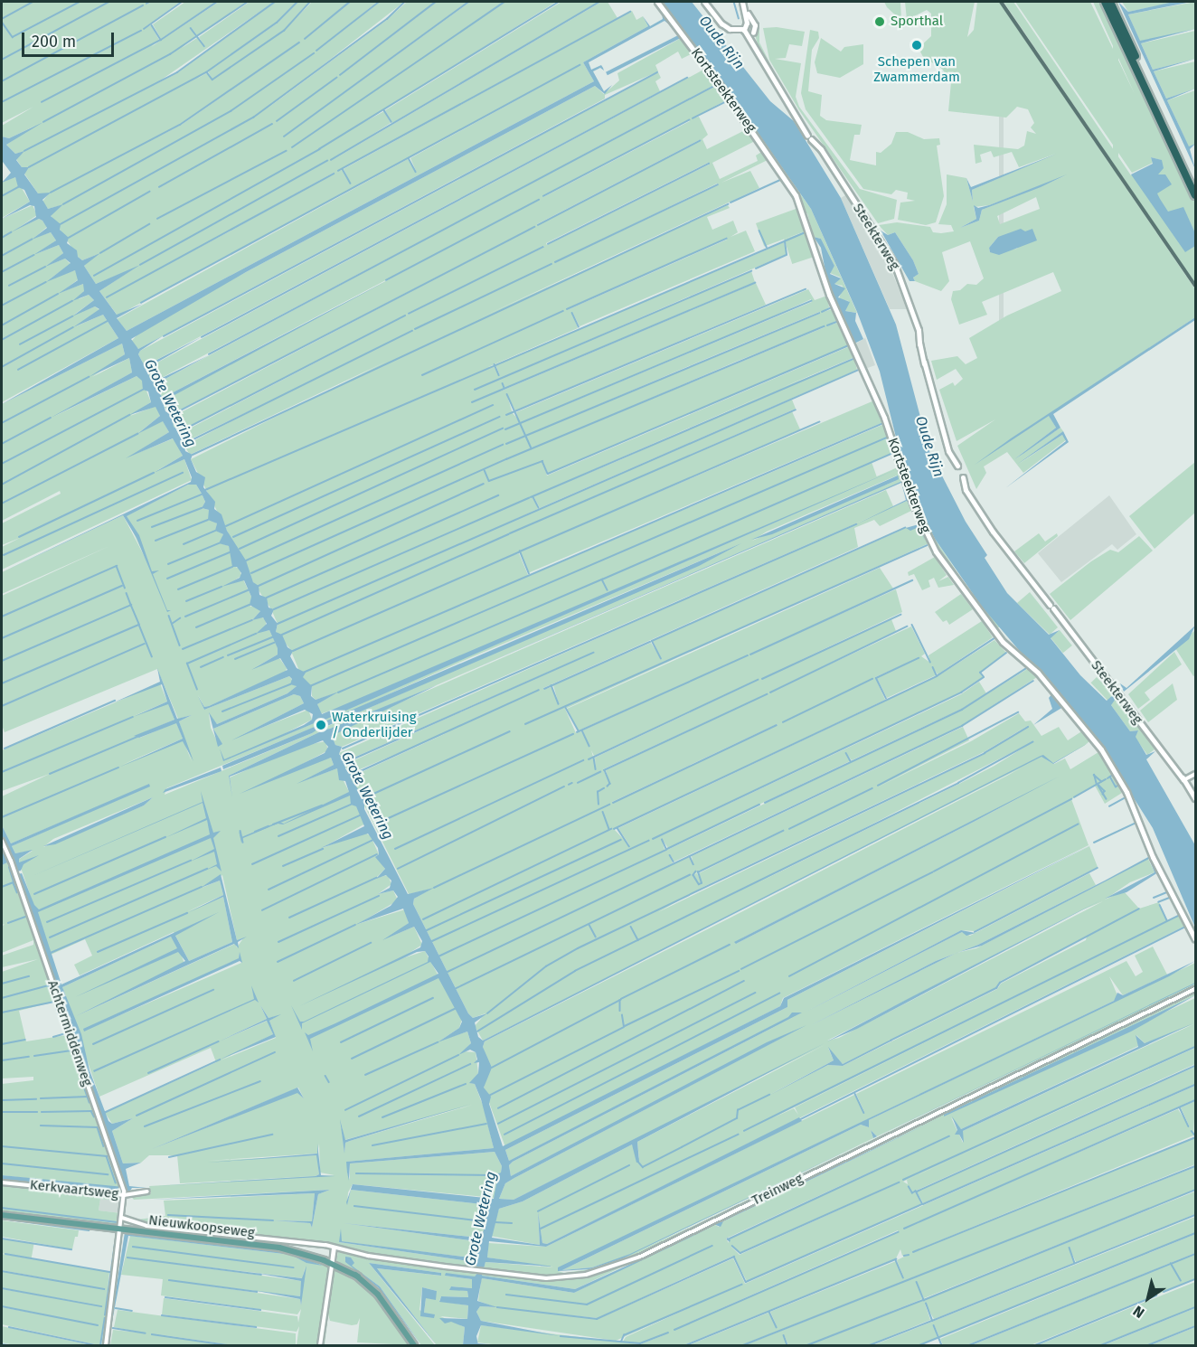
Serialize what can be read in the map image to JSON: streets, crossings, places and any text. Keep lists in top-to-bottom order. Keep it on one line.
{"streets":{"main road":["Nieuwkoopseweg"],"street":["Kortsteekterweg","Steekterweg","Achtermiddenweg","Kerkvaartsweg","Treinweg"]},"crossings":[["Achtermiddenweg","Kerkvaartsweg"],["Achtermiddenweg","Treinweg"],["Achtermiddenweg","Nieuwkoopseweg"]],"water":["Oude Rijn","Grote Wetering"],"places":["Sporthal","Schepen van Zwammerdam","Waterkruising / Onderlijder"],"scale_bar":"200 m","north":"bottom left"}
